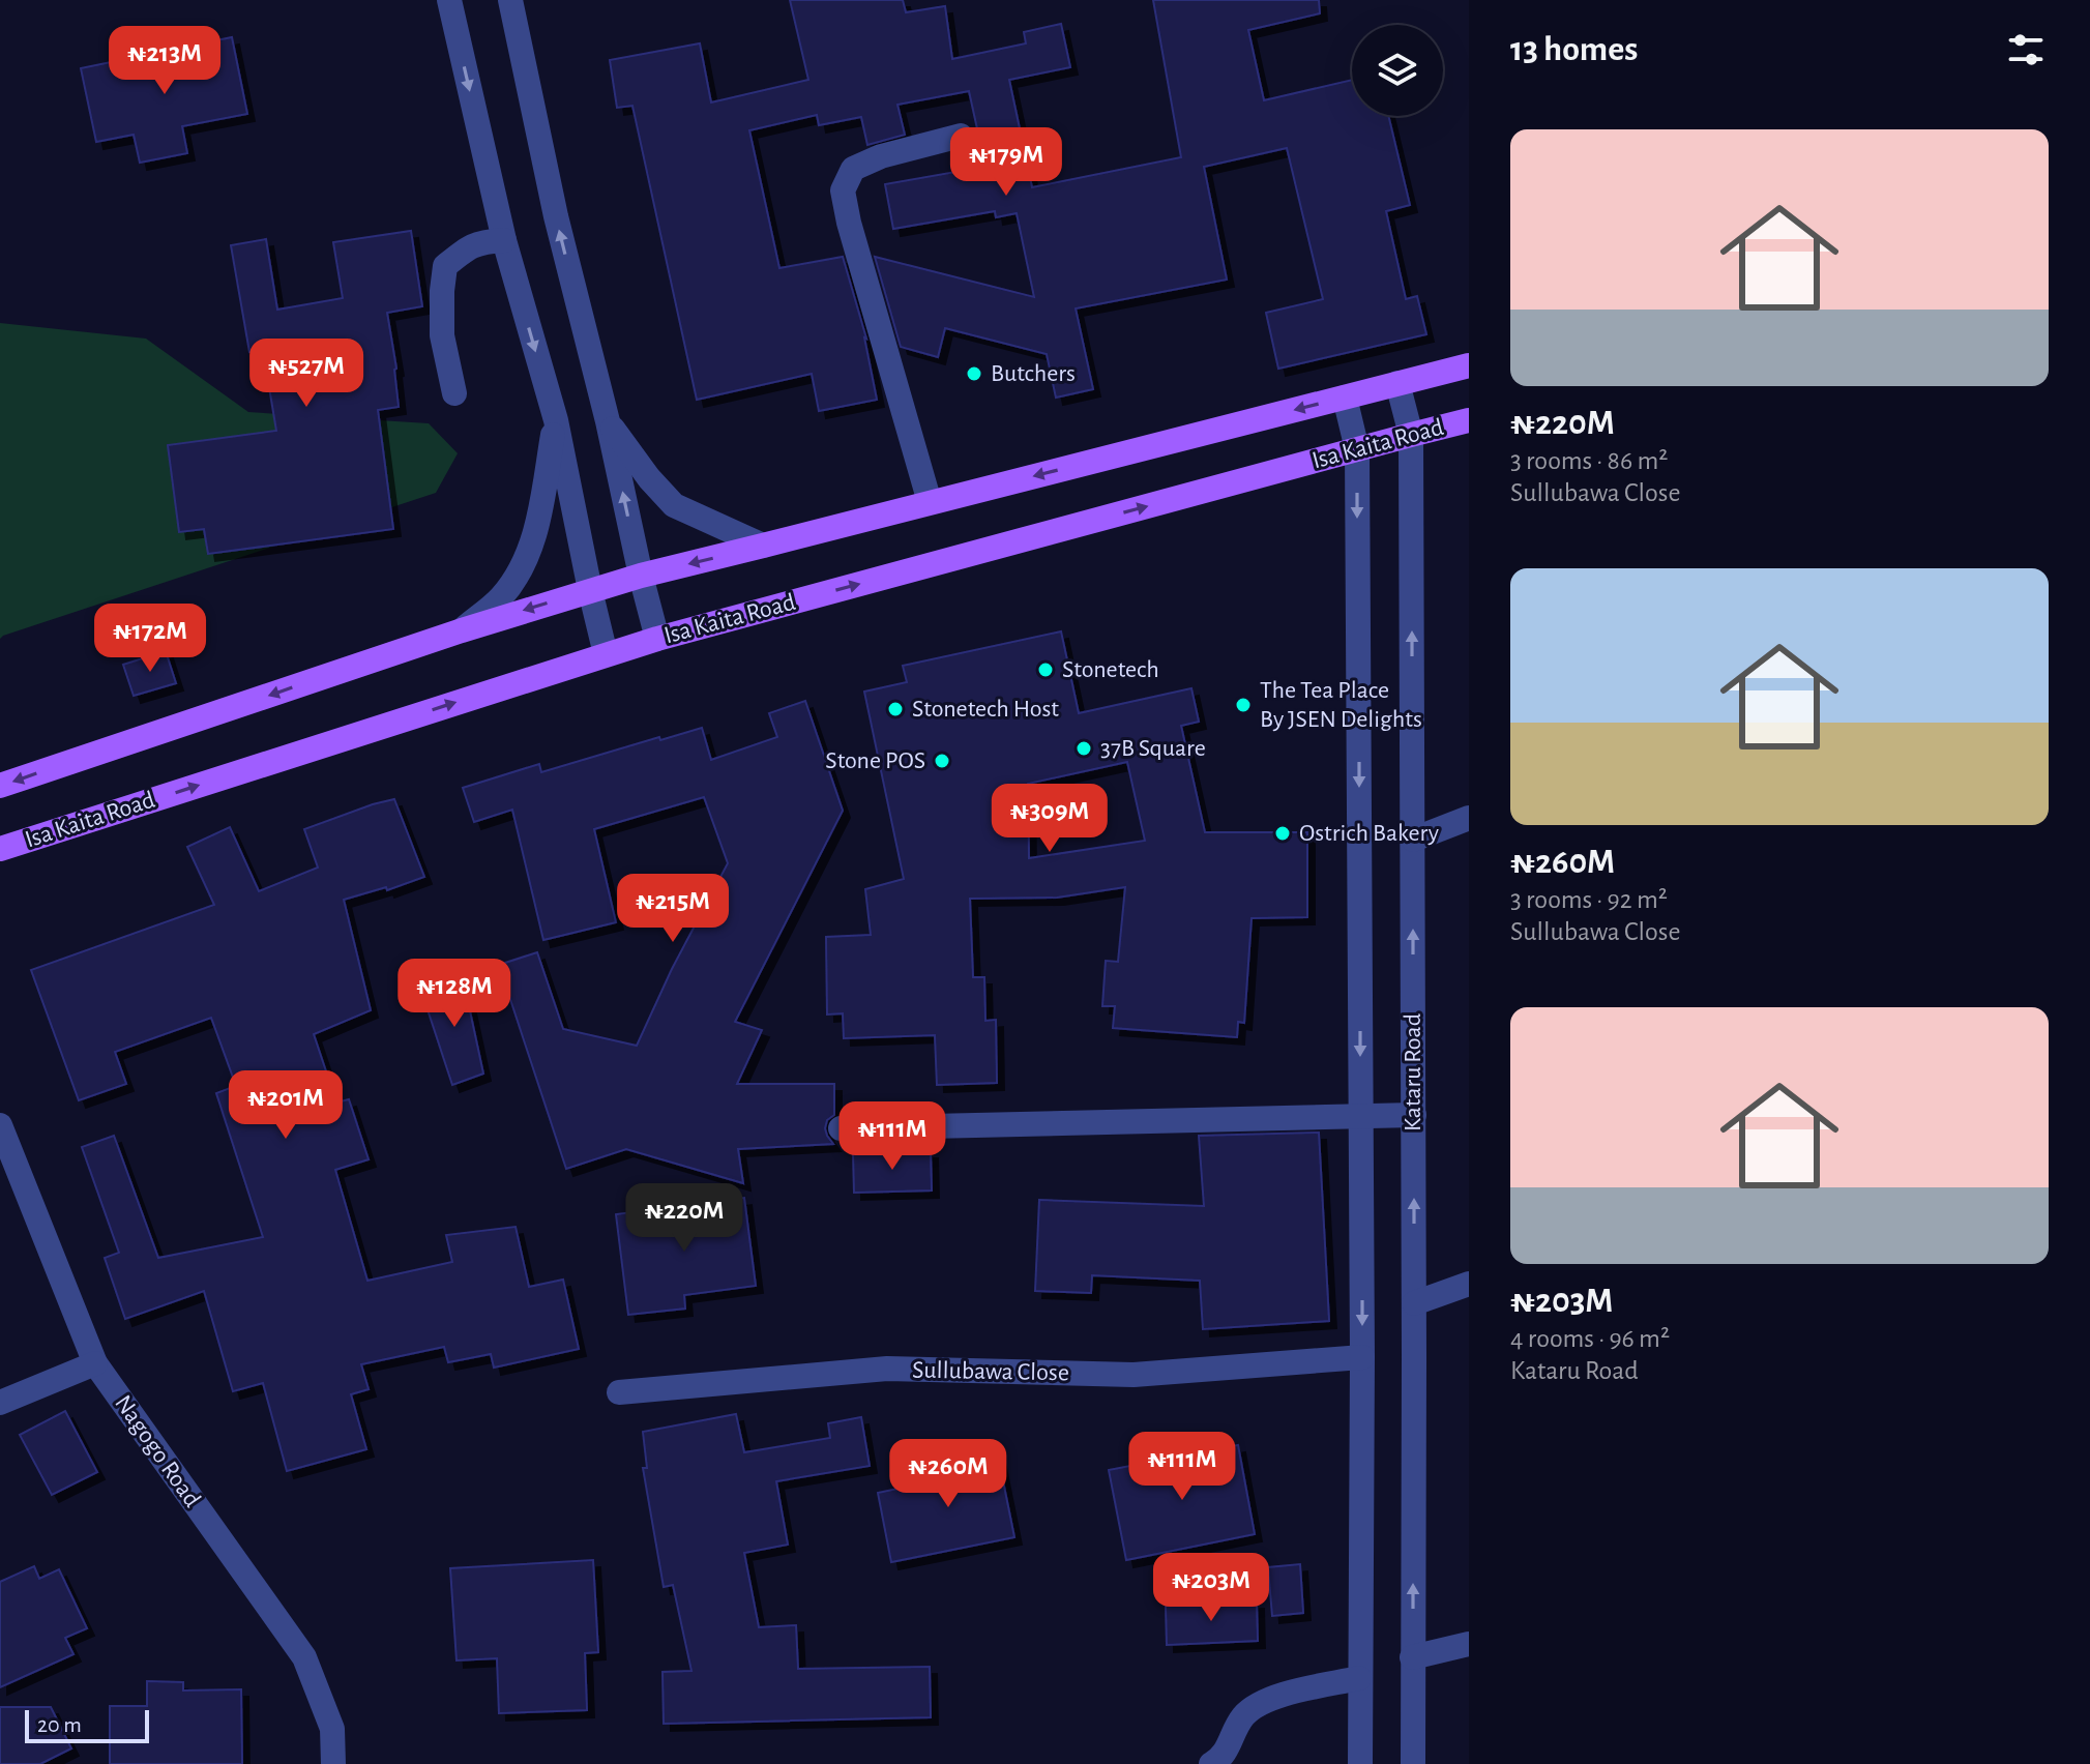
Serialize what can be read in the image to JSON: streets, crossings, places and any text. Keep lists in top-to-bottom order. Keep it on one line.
{"streets":{"main road":["Isa Kaita Road"],"street":["Kataru Road","Sullubawa Close","Nagogo Road"]},"crossings":[["Isa Kaita Road","Kataru Road"],["Kataru Road","Sullubawa Close"]],"places":["Butchers","Stonetech","The Tea Place By JSEN Delights","Stonetech Host","37B Square","Stone POS","Ostrich Bakery"],"scale_bar":"20 m","page":{"heading":"13 homes","price":["₦213M","₦179M","₦527M","₦172M","₦309M","₦215M","₦128M","₦201M","₦111M","₦220M","₦111M","₦260M","₦203M"],"list":[{"name":"₦220M","note":"3 rooms · 86 m² · Sullubawa Close"},{"name":"₦260M","note":"3 rooms · 92 m² · Sullubawa Close"},{"name":"₦203M","note":"4 rooms · 96 m² · Kataru Road"}],"scale":"20 m"}}
